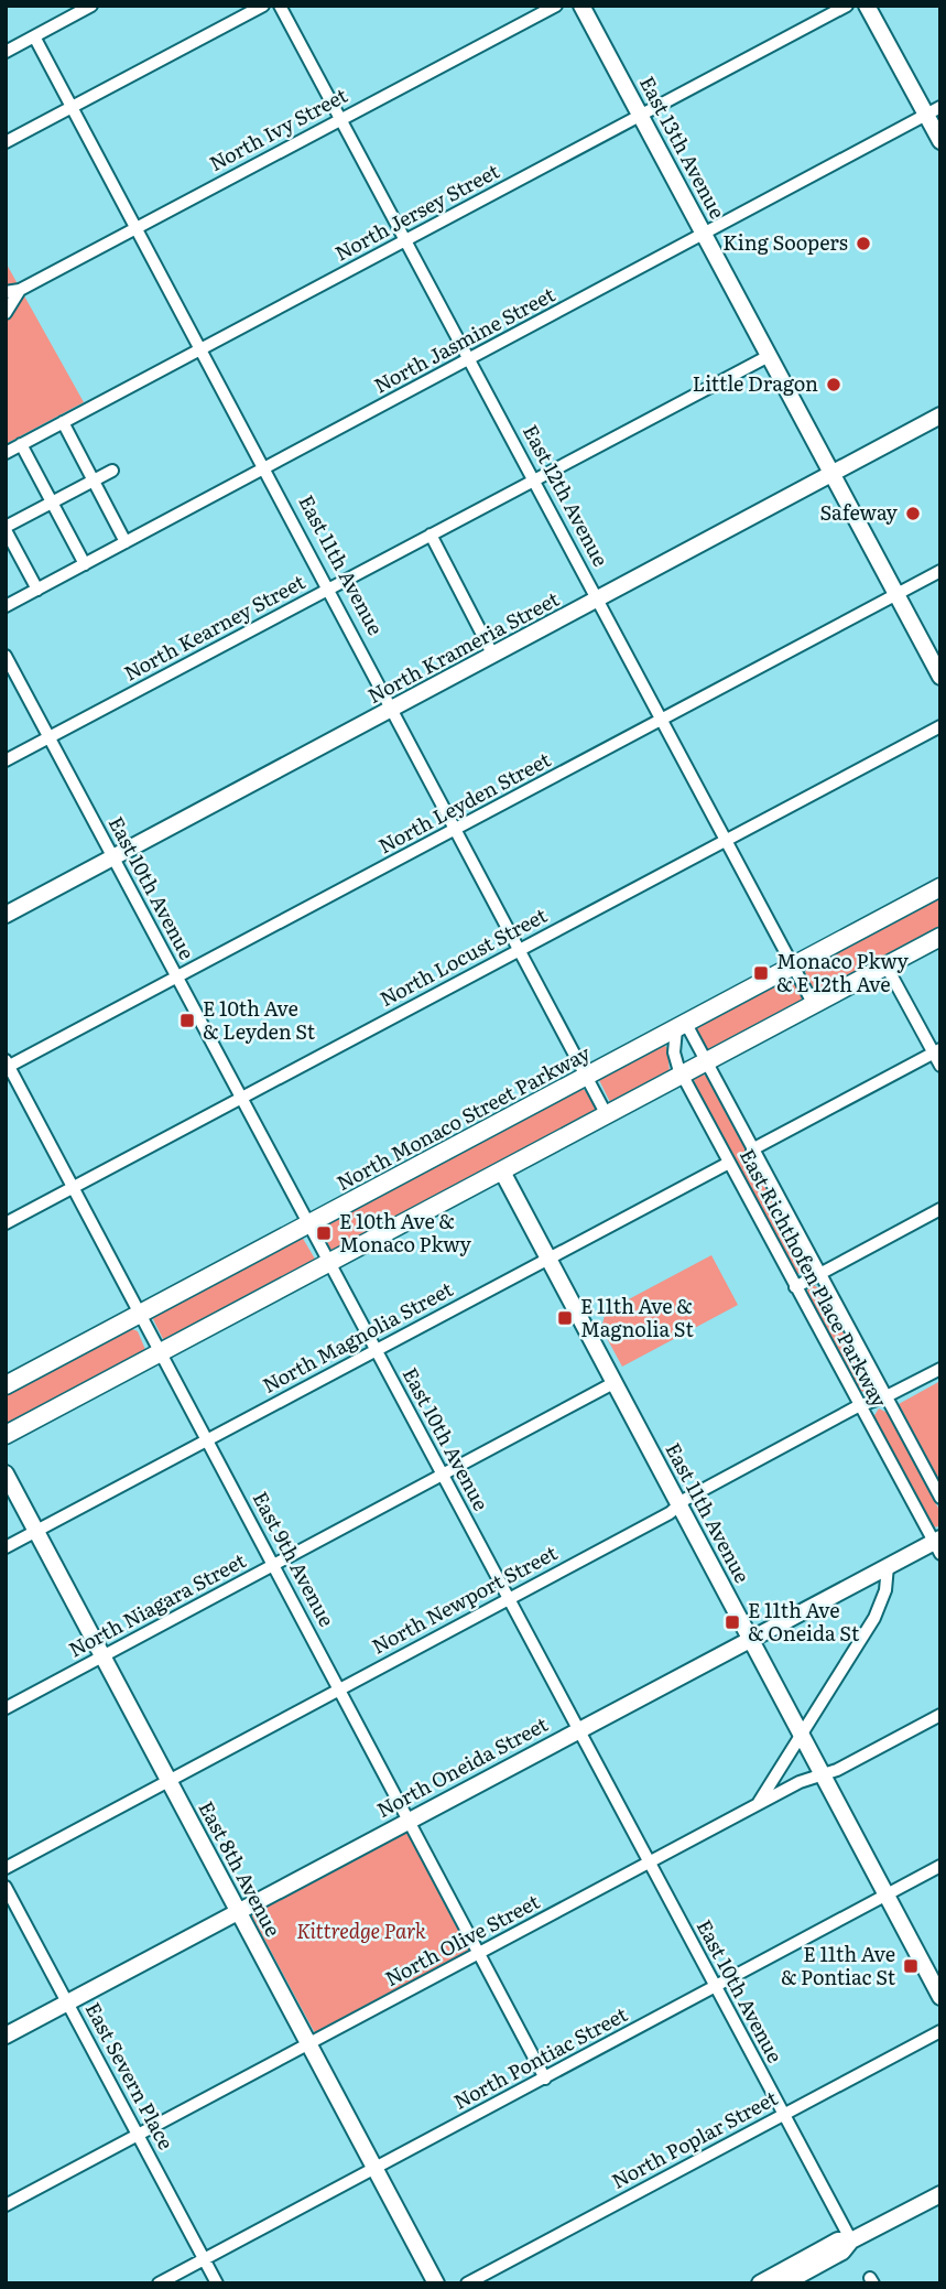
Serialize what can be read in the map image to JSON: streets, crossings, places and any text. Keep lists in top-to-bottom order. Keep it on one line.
{"streets":{"main road":["North Monaco Street Parkway"],"street":["North Ivy Street","East 13th Avenue","North Jersey Street","North Jasmine Street","East 12th Avenue","East 11th Avenue","North Kearney Street","North Krameria Street","North Leyden Street","East 10th Avenue","North Locust Street","East Richthofen Place Parkway","North Magnolia Street","East 9th Avenue","North Newport Street","North Niagara Street","North Oneida Street","East 8th Avenue","North Olive Street","North Pontiac Street","East Severn Place","North Poplar Street"]},"crossings":[["North Ivy Street","East 12th Avenue"],["North Ivy Street","East 11th Avenue"],["East 13th Avenue","North Jersey Street"],["East 13th Avenue","North Jasmine Street"],["East 13th Avenue","North Kearney Street"],["East 13th Avenue","North Krameria Street"],["East 13th Avenue","North Leyden Street"],["North Jersey Street","East 12th Avenue"],["North Jersey Street","East 11th Avenue"],["North Jasmine Street","East 12th Avenue"],["North Jasmine Street","East 11th Avenue"],["East 12th Avenue","North Kearney Street"],["East 12th Avenue","North Krameria Street"],["East 12th Avenue","North Leyden Street"],["East 12th Avenue","North Locust Street"],["East 12th Avenue","North Monaco Street Parkway"],["East 11th Avenue","North Kearney Street"],["East 11th Avenue","North Krameria Street"],["East 11th Avenue","North Leyden Street"],["East 11th Avenue","North Locust Street"],["East 11th Avenue","North Monaco Street Parkway"],["East 11th Avenue","North Magnolia Street"],["East 11th Avenue","North Newport Street"],["East 11th Avenue","North Niagara Street"],["East 11th Avenue","North Oneida Street"],["East 11th Avenue","North Olive Street"],["East 11th Avenue","North Pontiac Street"],["North Kearney Street","East 10th Avenue"],["North Krameria Street","East 10th Avenue"],["North Leyden Street","East 10th Avenue"],["North Leyden Street","East 9th Avenue"],["East 10th Avenue","North Locust Street"],["East 10th Avenue","North Monaco Street Parkway"],["East 10th Avenue","North Magnolia Street"],["East 10th Avenue","North Newport Street"],["East 10th Avenue","North Niagara Street"],["East 10th Avenue","North Oneida Street"],["East 10th Avenue","North Olive Street"],["East 10th Avenue","North Pontiac Street"],["East 10th Avenue","North Poplar Street"],["North Locust Street","East 9th Avenue"],["North Monaco Street Parkway","East Richthofen Place Parkway"],["North Monaco Street Parkway","East 9th Avenue"],["East Richthofen Place Parkway","North Magnolia Street"],["East Richthofen Place Parkway","North Newport Street"],["East Richthofen Place Parkway","North Oneida Street"],["North Magnolia Street","East 9th Avenue"],["North Magnolia Street","East 8th Avenue"],["East 9th Avenue","North Newport Street"],["East 9th Avenue","North Niagara Street"],["East 9th Avenue","North Oneida Street"],["East 9th Avenue","North Olive Street"],["East 9th Avenue","North Pontiac Street"],["North Newport Street","East 8th Avenue"],["North Niagara Street","East 8th Avenue"],["North Oneida Street","East 8th Avenue"],["North Oneida Street","East Severn Place"],["East 8th Avenue","North Olive Street"],["East 8th Avenue","North Pontiac Street"],["North Olive Street","East Severn Place"],["North Pontiac Street","East Severn Place"]],"parks":["Kittredge Park"],"places":{"other":["King Soopers","Little Dragon","Safeway"],"transit":["Monaco Pkwy & E 12th Ave","E 10th Ave & Leyden St","E 10th Ave & Monaco Pkwy","E 11th Ave & Magnolia St","E 11th Ave & Oneida St","E 11th Ave & Pontiac St"]}}
